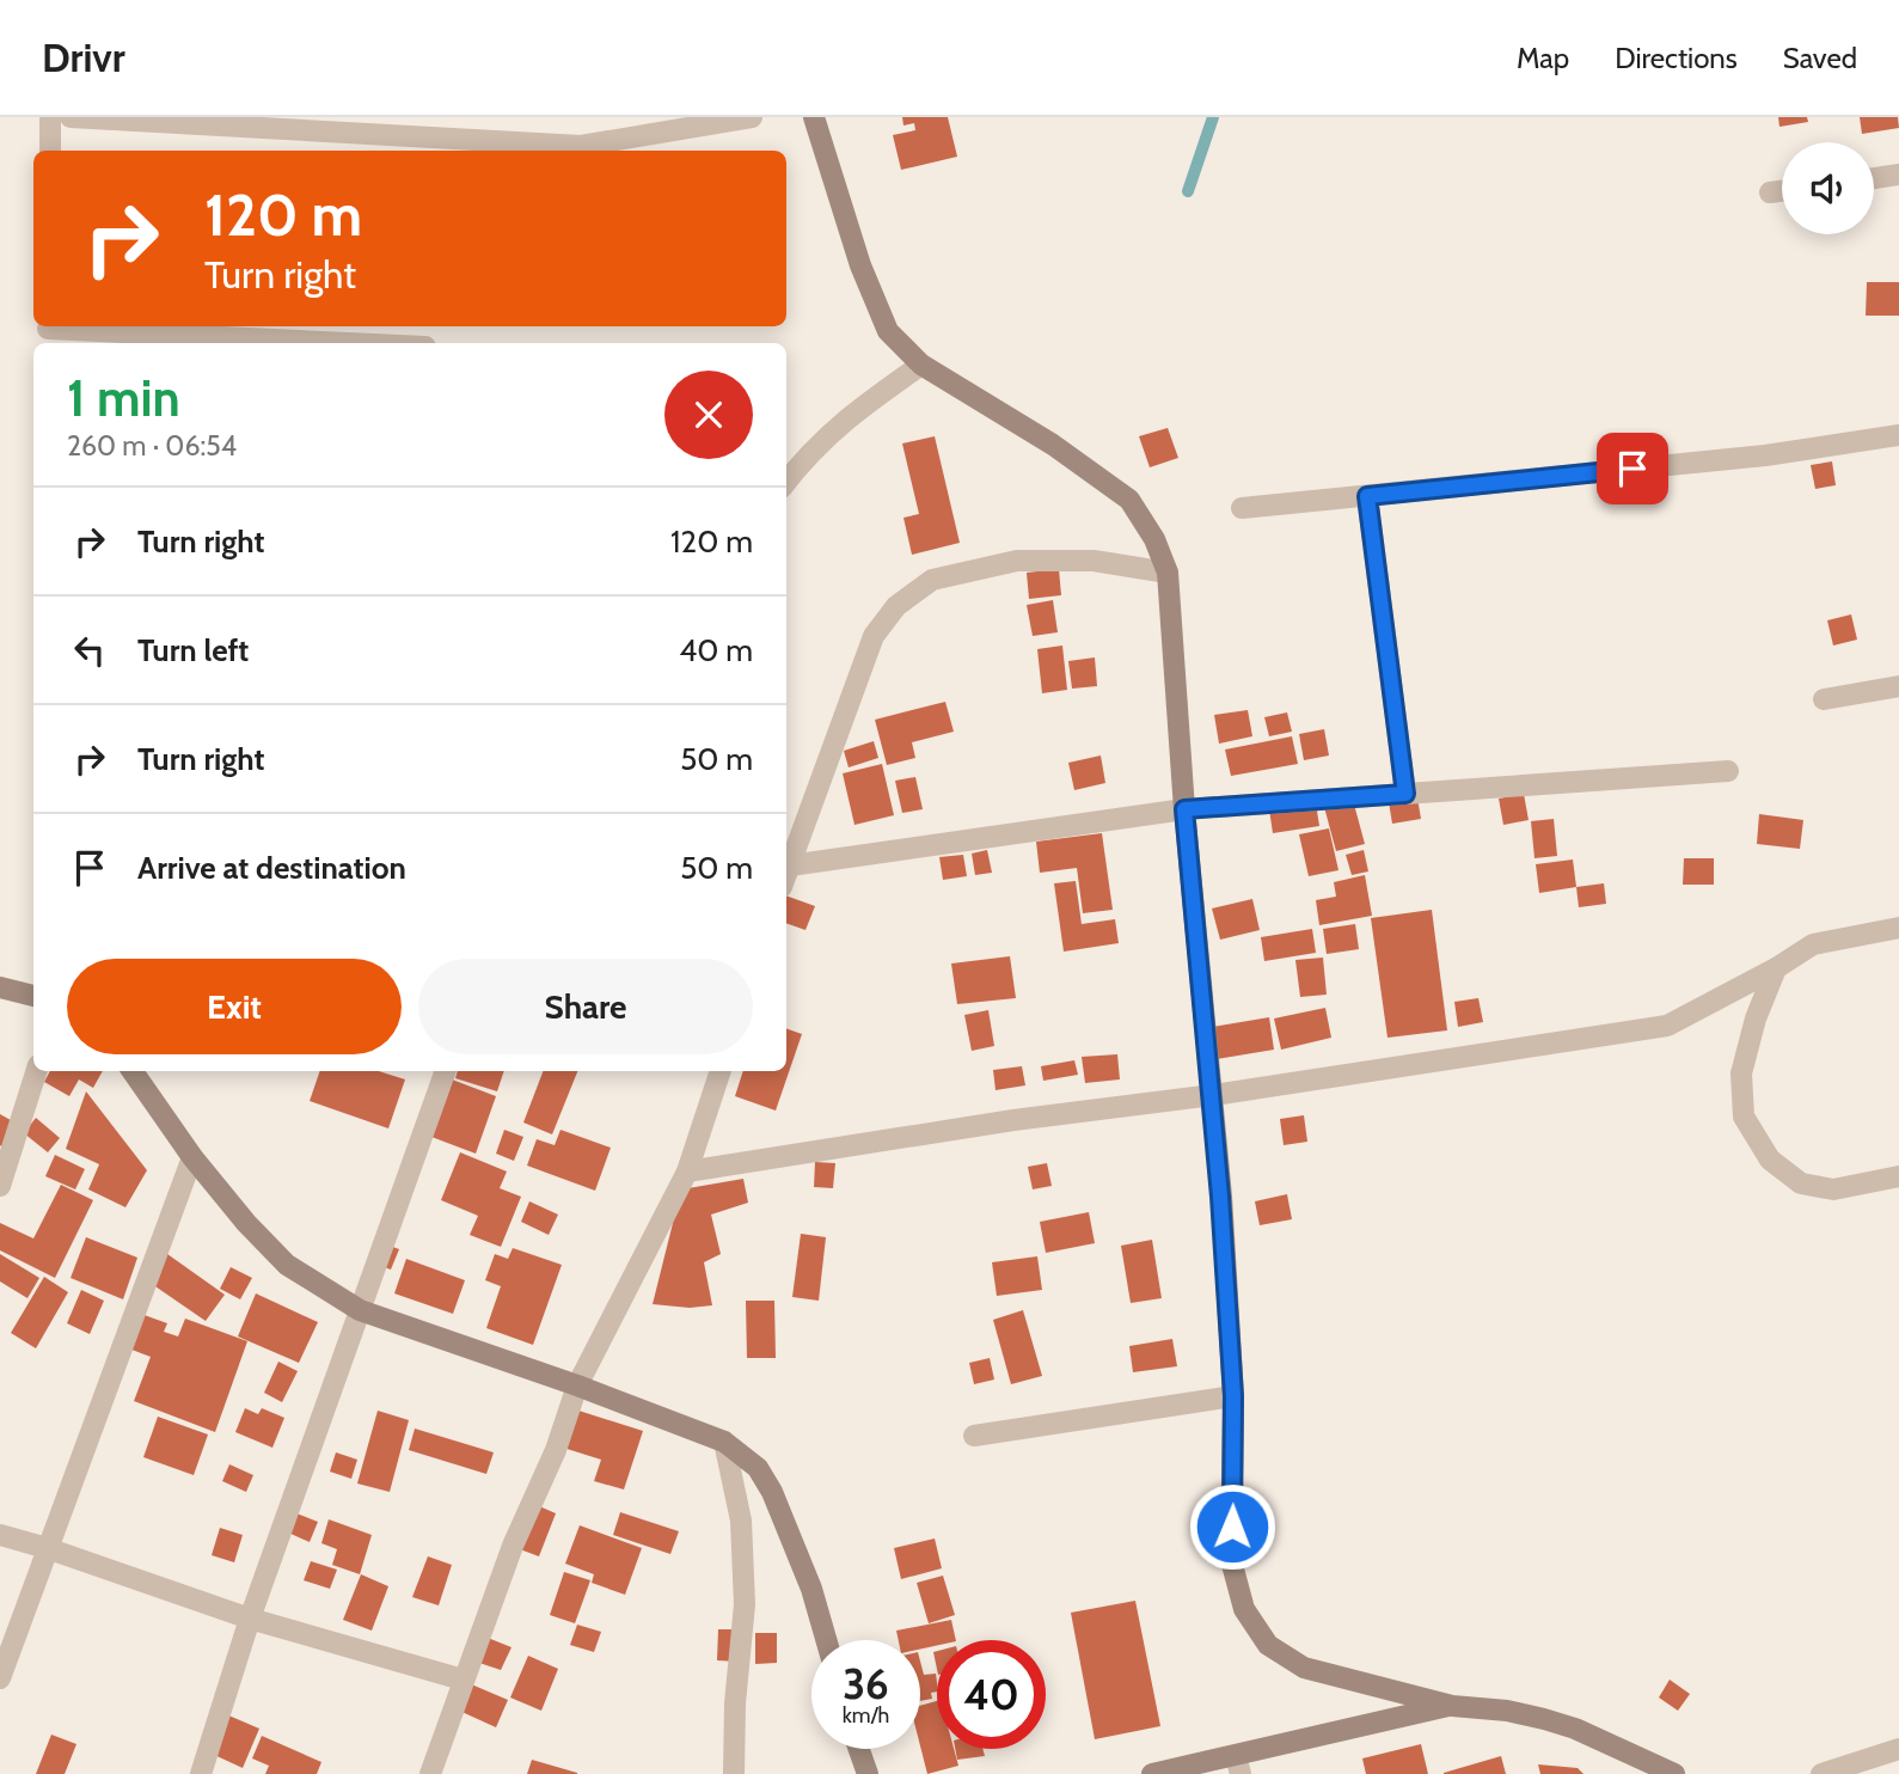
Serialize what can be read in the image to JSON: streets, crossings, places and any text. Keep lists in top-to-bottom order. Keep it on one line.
{"page":{"header":"Drivr","nav":["Map","Directions","Saved"],"turn":["120 m","Turn right"],"heading":["1 min","260 m · 06:54"],"list":[{"name":"Turn right","value":"120 m"},{"name":"Turn left","value":"40 m"},{"name":"Turn right","value":"50 m"},{"name":"Arrive at destination","value":"50 m"}],"buttons":["Exit","Share"],"speed":"36 km/h","limit":"40"}}
